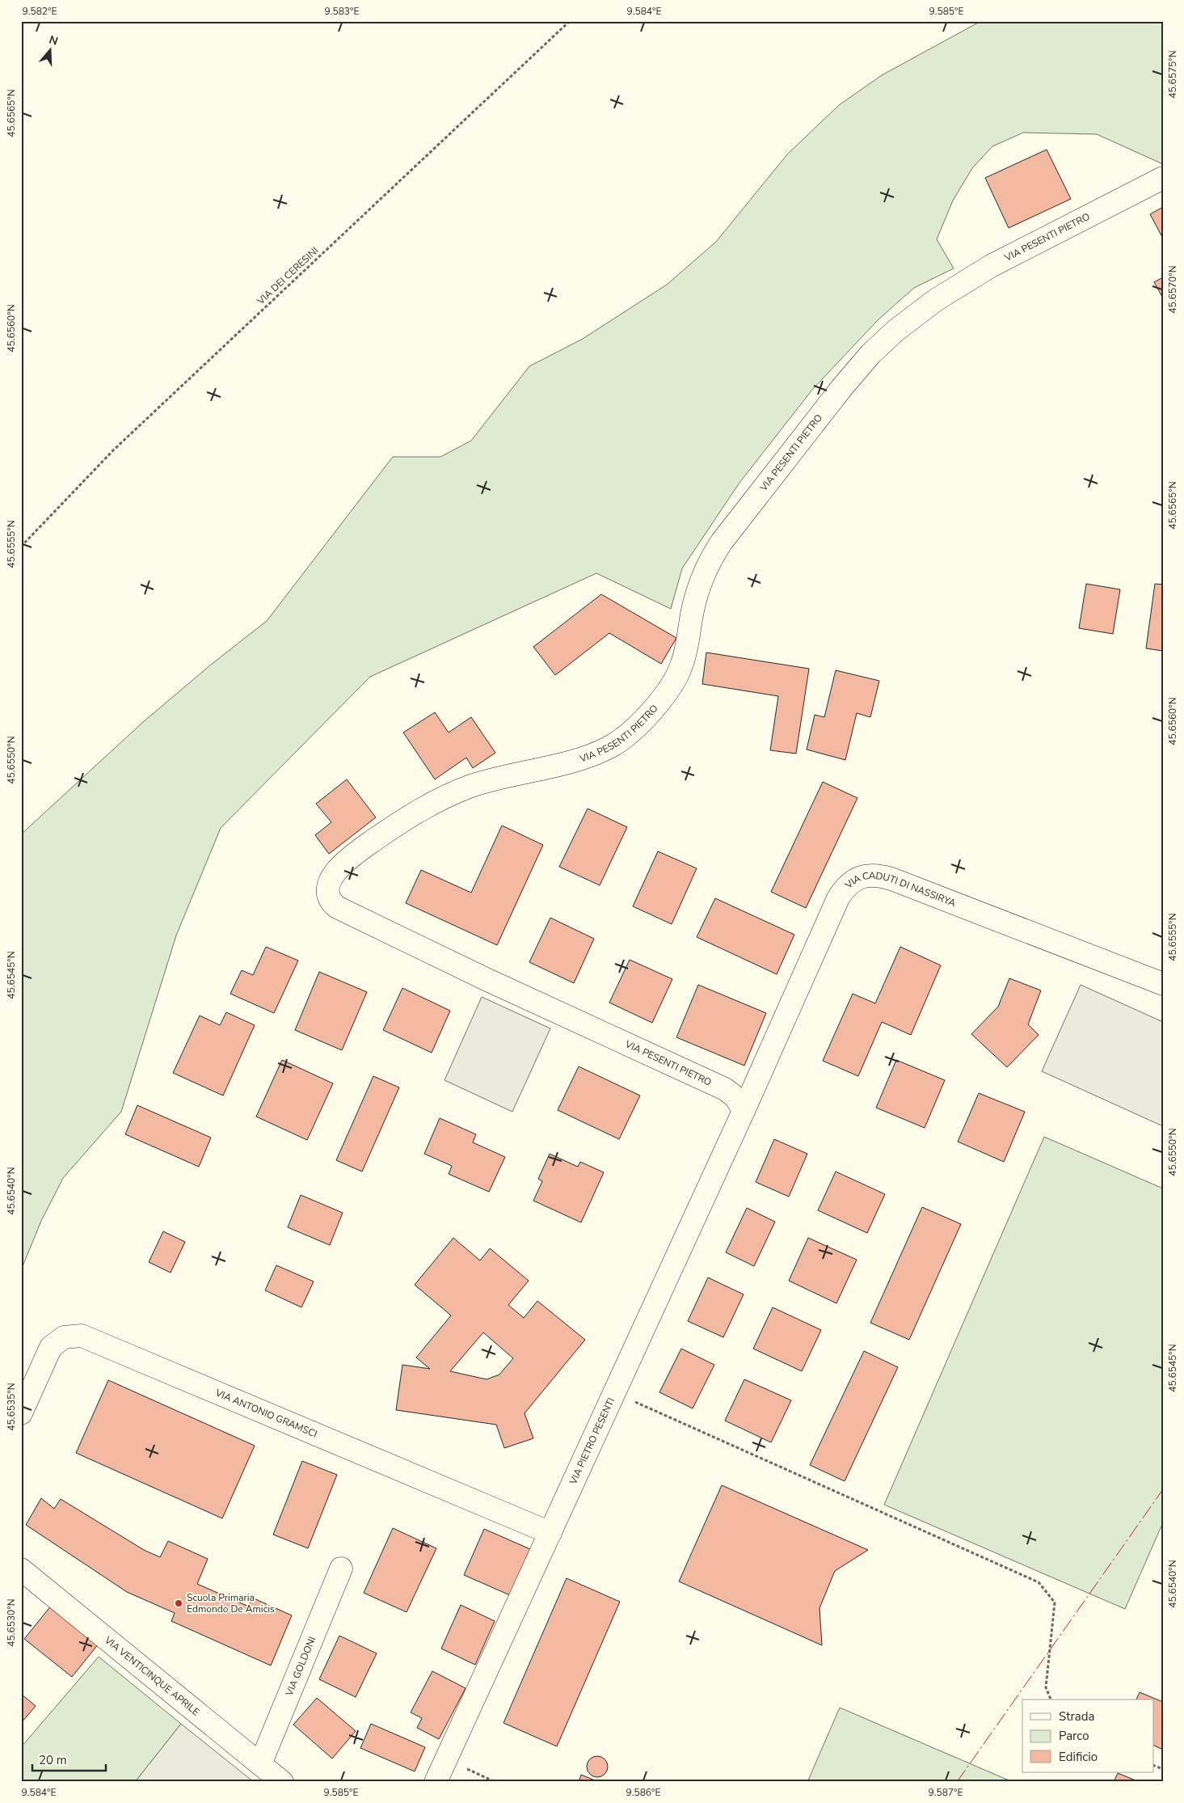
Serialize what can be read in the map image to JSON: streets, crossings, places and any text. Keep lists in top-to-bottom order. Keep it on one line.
{"streets":{"street":["VIA PESENTI PIETRO","VIA CADUTI DI NASSIRYA","VIA ANTONIO GRAMSCI","VIA PIETRO PESENTI","VIA GOLDONI","VIA VENTICINQUE APRILE"],"path":["VIA DEI CERESINI"]},"crossings":[["VIA PESENTI PIETRO","VIA CADUTI DI NASSIRYA"],["VIA PESENTI PIETRO","VIA PIETRO PESENTI"],["VIA CADUTI DI NASSIRYA","VIA PIETRO PESENTI"],["VIA ANTONIO GRAMSCI","VIA PIETRO PESENTI"],["VIA GOLDONI","VIA VENTICINQUE APRILE"]],"places":["Scuola Primaria Edmondo De Amicis"],"legend":["Strada","Parco","Edificio"],"scale_bar":"20 m","north":"top","coordinates":["9.582°E","9.583°E","9.584°E","9.585°E","45.6575°N","45.6565°N","45.6570°N","45.6560°N","45.6555°N","45.6550°N","45.6545°N","45.6540°N","45.6535°N","45.6530°N","9.586°E","9.587°E"]}
